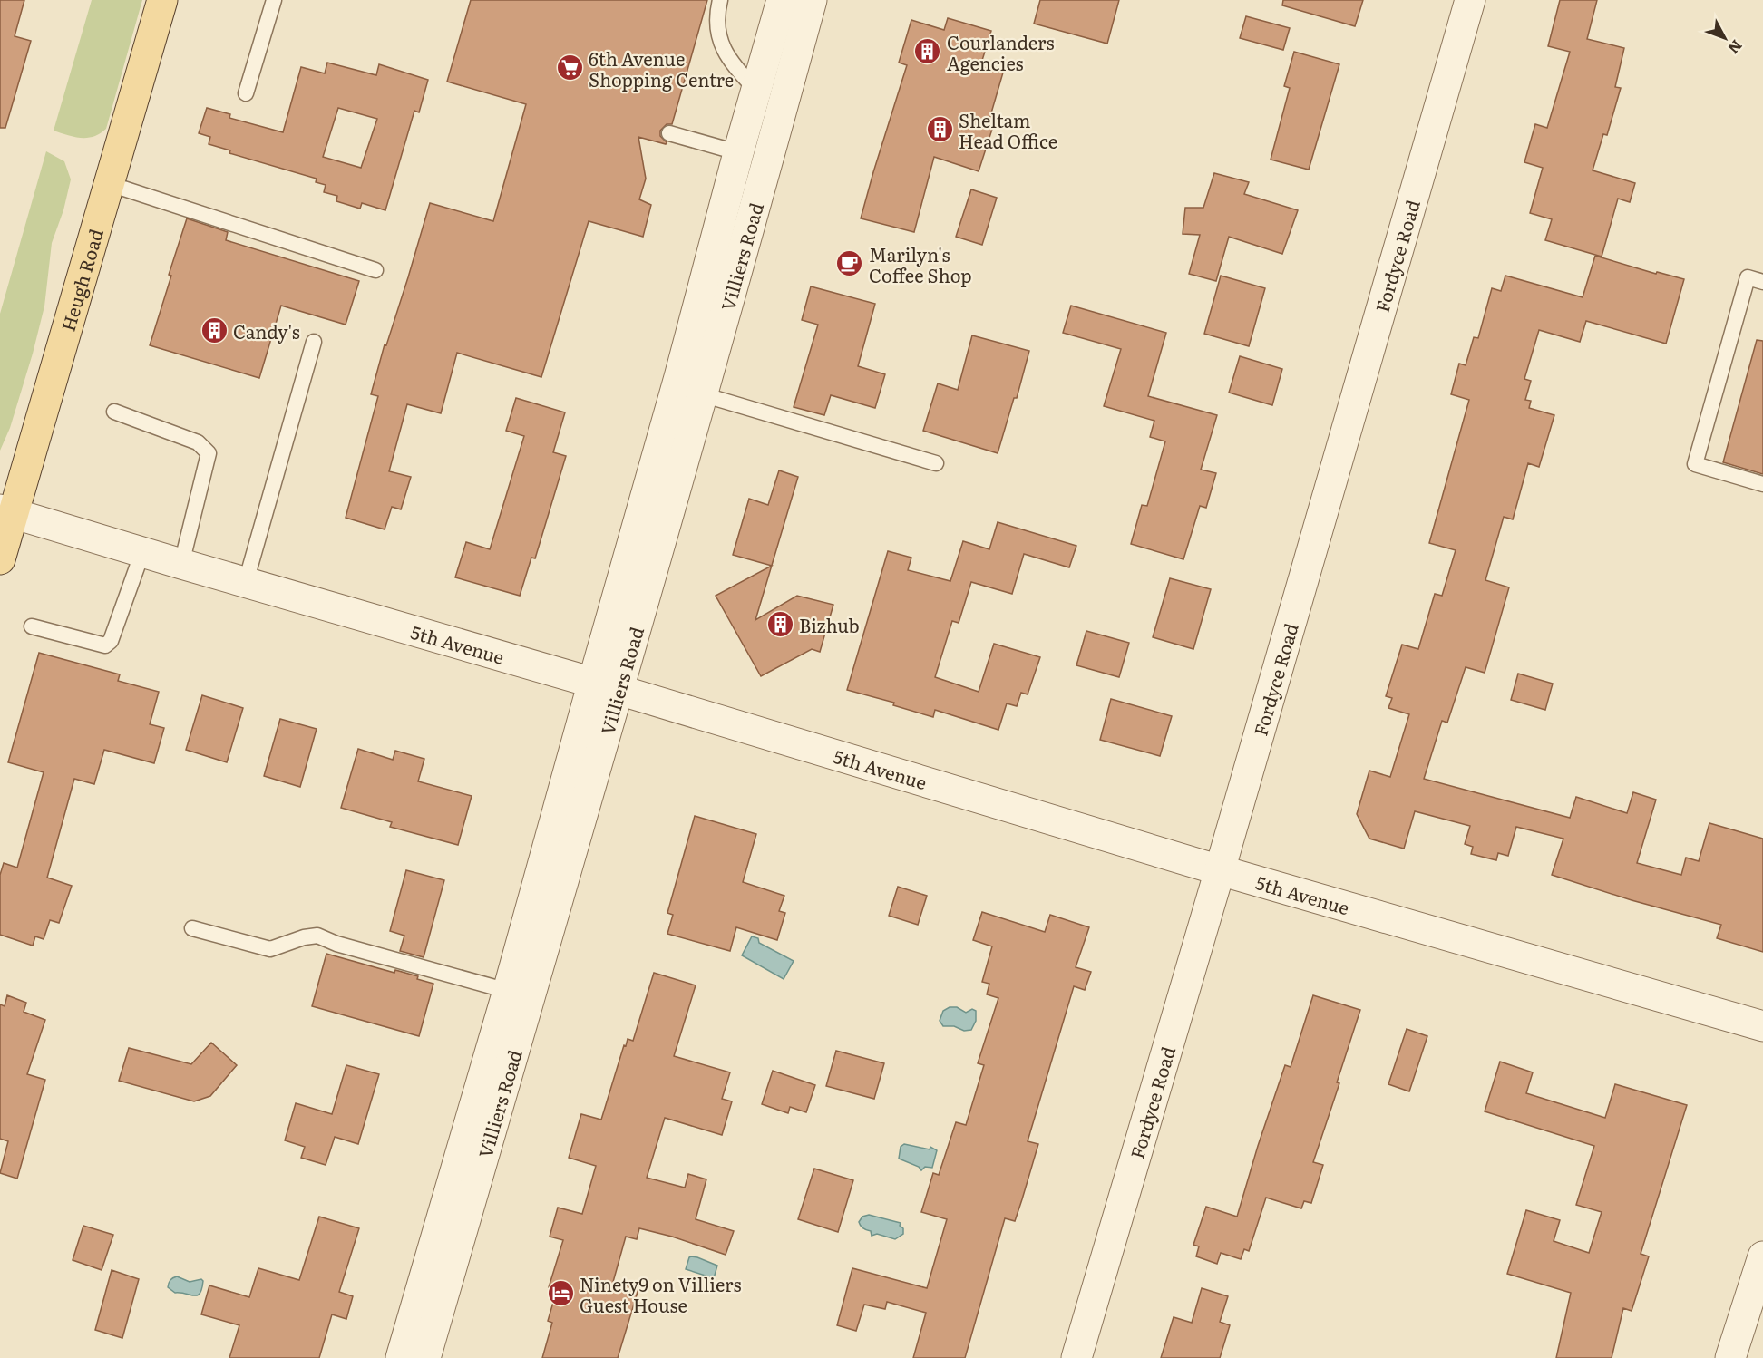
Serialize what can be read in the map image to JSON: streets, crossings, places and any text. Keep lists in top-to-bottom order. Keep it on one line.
{"streets":{"main road":["Heugh Road"],"street":["Villiers Road","Fordyce Road","5th Avenue"]},"crossings":[["Villiers Road","5th Avenue"],["Fordyce Road","5th Avenue"],["Heugh Road","5th Avenue"]],"places":{"building":["Courlanders Agencies","Sheltam Head Office","Candy's","Bizhub"],"supermarket":["6th Avenue Shopping Centre"],"cafe":["Marilyn's Coffee Shop"],"hotel":["Ninety9 on Villiers Guest House"]},"north":"bottom right"}
